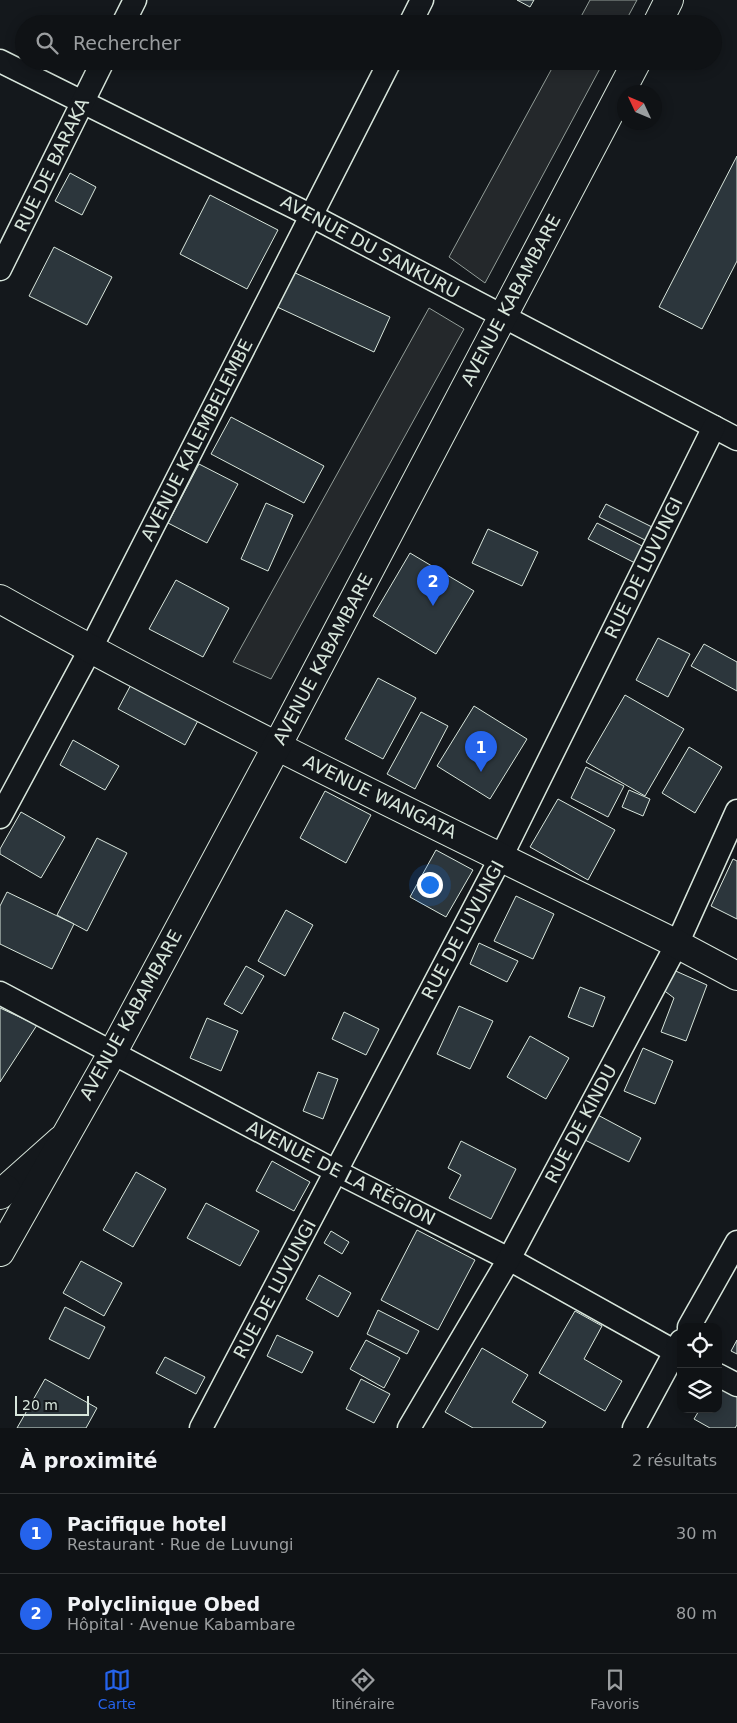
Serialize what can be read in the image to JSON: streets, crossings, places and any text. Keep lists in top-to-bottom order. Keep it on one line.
{"streets":{"main road":["AVENUE KABAMBARE","AVENUE WANGATA"],"street":["RUE DE BARAKA","AVENUE DU SANKURU","AVENUE KALEMBELEMBE","RUE DE LUVUNGI","RUE DE KINDU","AVENUE DE LA RÉGION"]},"crossings":[["RUE DE BARAKA","AVENUE DU SANKURU"],["AVENUE DU SANKURU","AVENUE KABAMBARE"],["AVENUE DU SANKURU","AVENUE KALEMBELEMBE"],["AVENUE DU SANKURU","RUE DE LUVUNGI"],["AVENUE KABAMBARE","AVENUE WANGATA"],["AVENUE KABAMBARE","AVENUE DE LA RÉGION"],["AVENUE KALEMBELEMBE","AVENUE WANGATA"],["RUE DE LUVUNGI","AVENUE WANGATA"],["RUE DE LUVUNGI","AVENUE DE LA RÉGION"],["AVENUE WANGATA","RUE DE KINDU"],["RUE DE KINDU","AVENUE DE LA RÉGION"]],"scale_bar":"20 m","north":"top left","page":{"search":"Rechercher","pins":["2","1"],"scale":"20 m","heading":["À proximité","2 résultats"],"list":[{"mark":"1","name":"Pacifique hotel","note":"Restaurant · Rue de Luvungi","value":"30 m"},{"mark":"2","name":"Polyclinique Obed","note":"Hôpital · Avenue Kabambare","value":"80 m"}],"nav":["Carte","Itinéraire","Favoris"]}}
